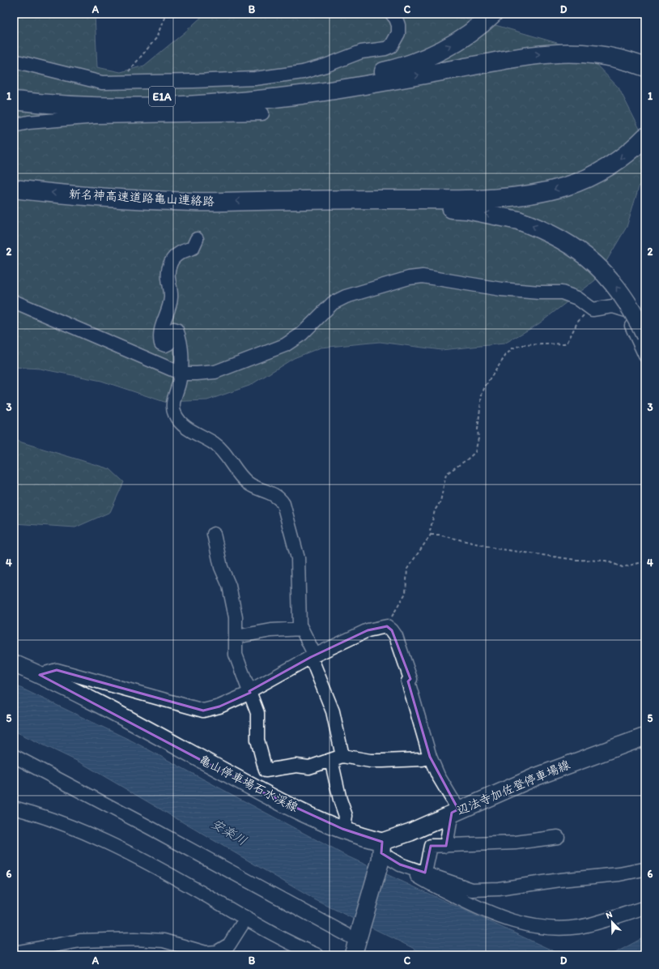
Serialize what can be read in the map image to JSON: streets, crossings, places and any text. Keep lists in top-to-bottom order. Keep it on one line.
{"streets":{"highway":["E1A","新名神高速道路亀山連絡路"],"main road":["亀山停車場石水渓線","辺法寺加佐登停車場線"]},"crossings":[["亀山停車場石水渓線","辺法寺加佐登停車場線"]],"water":["安楽川"],"north":"top left","grid":{"columns":["A","B","C","D"],"rows":["1","2","3","4","5","6"]}}
